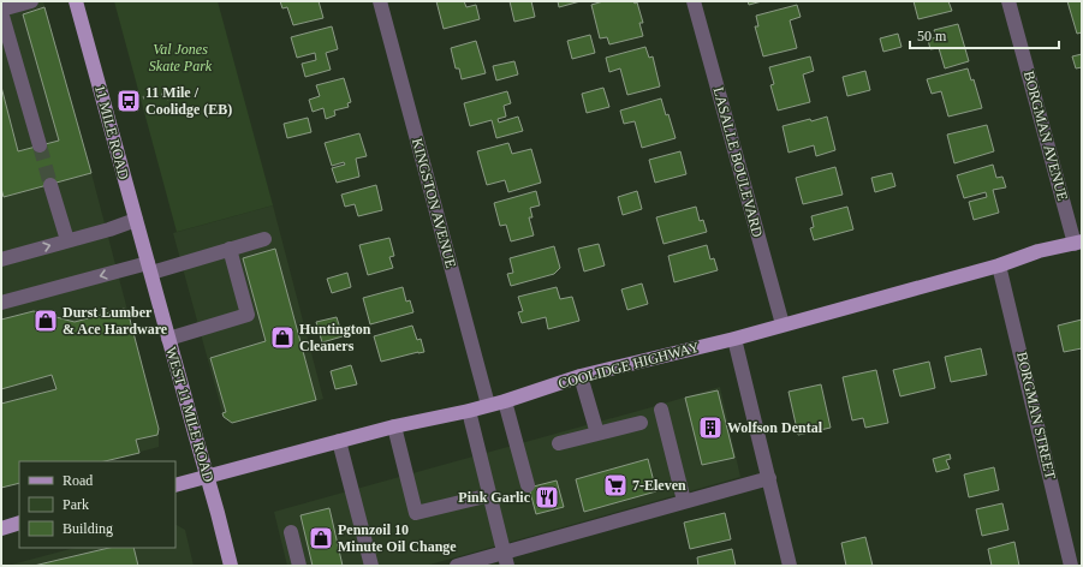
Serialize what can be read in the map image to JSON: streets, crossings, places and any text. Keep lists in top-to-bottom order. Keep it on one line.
{"streets":{"main road":["11 MILE ROAD","COOLIDGE HIGHWAY","WEST 11 MILE ROAD"],"street":["BORGMAN AVENUE","LASALLE BOULEVARD","KINGSTON AVENUE","BORGMAN STREET"]},"crossings":[["11 MILE ROAD","WEST 11 MILE ROAD"],["BORGMAN AVENUE","COOLIDGE HIGHWAY"],["LASALLE BOULEVARD","COOLIDGE HIGHWAY"],["KINGSTON AVENUE","COOLIDGE HIGHWAY"],["COOLIDGE HIGHWAY","WEST 11 MILE ROAD"],["COOLIDGE HIGHWAY","BORGMAN STREET"]],"parks":["Val Jones Skate Park"],"places":{"bus stop":["11 Mile / Coolidge (EB)"],"shop":["Durst Lumber & Ace Hardware","Huntington Cleaners","Pennzoil 10 Minute Oil Change"],"building":["Wolfson Dental"],"supermarket":["7-Eleven"],"restaurant":["Pink Garlic"]},"legend":["Road","Park","Building"],"scale_bar":"50 m"}
